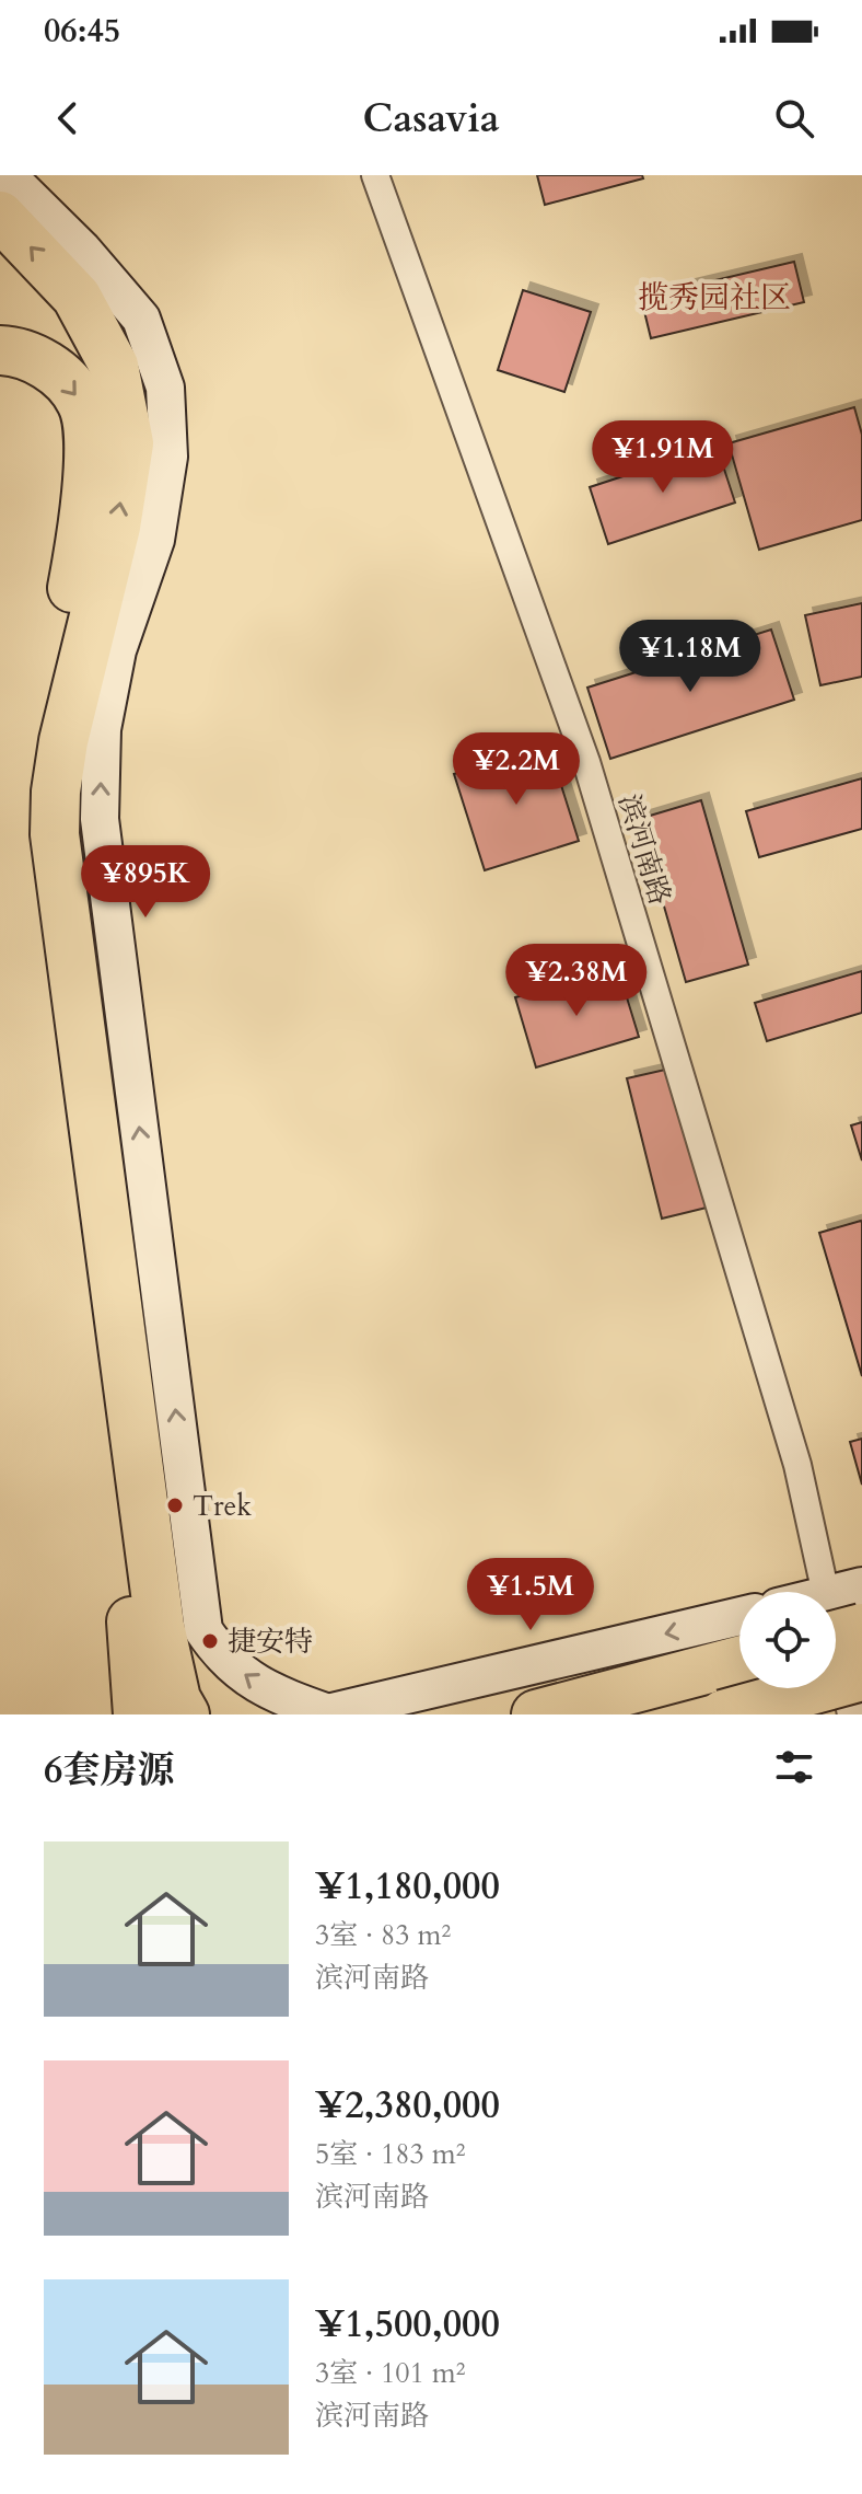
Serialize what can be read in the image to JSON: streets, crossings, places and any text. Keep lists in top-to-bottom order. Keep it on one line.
{"streets":{"street":["滨河南路"]},"districts":["揽秀园社区"],"places":["Trek","捷安特"],"page":{"status":"06:45","header":"Casavia","price":["¥1.91M","¥1.18M","¥2.2M","¥895K","¥2.38M","¥1.5M"],"heading":"6套房源","list":[{"name":"¥1,180,000","note":"3室 · 83 m² · 滨河南路"},{"name":"¥2,380,000","note":"5室 · 183 m² · 滨河南路"},{"name":"¥1,500,000","note":"3室 · 101 m² · 滨河南路"}]}}
